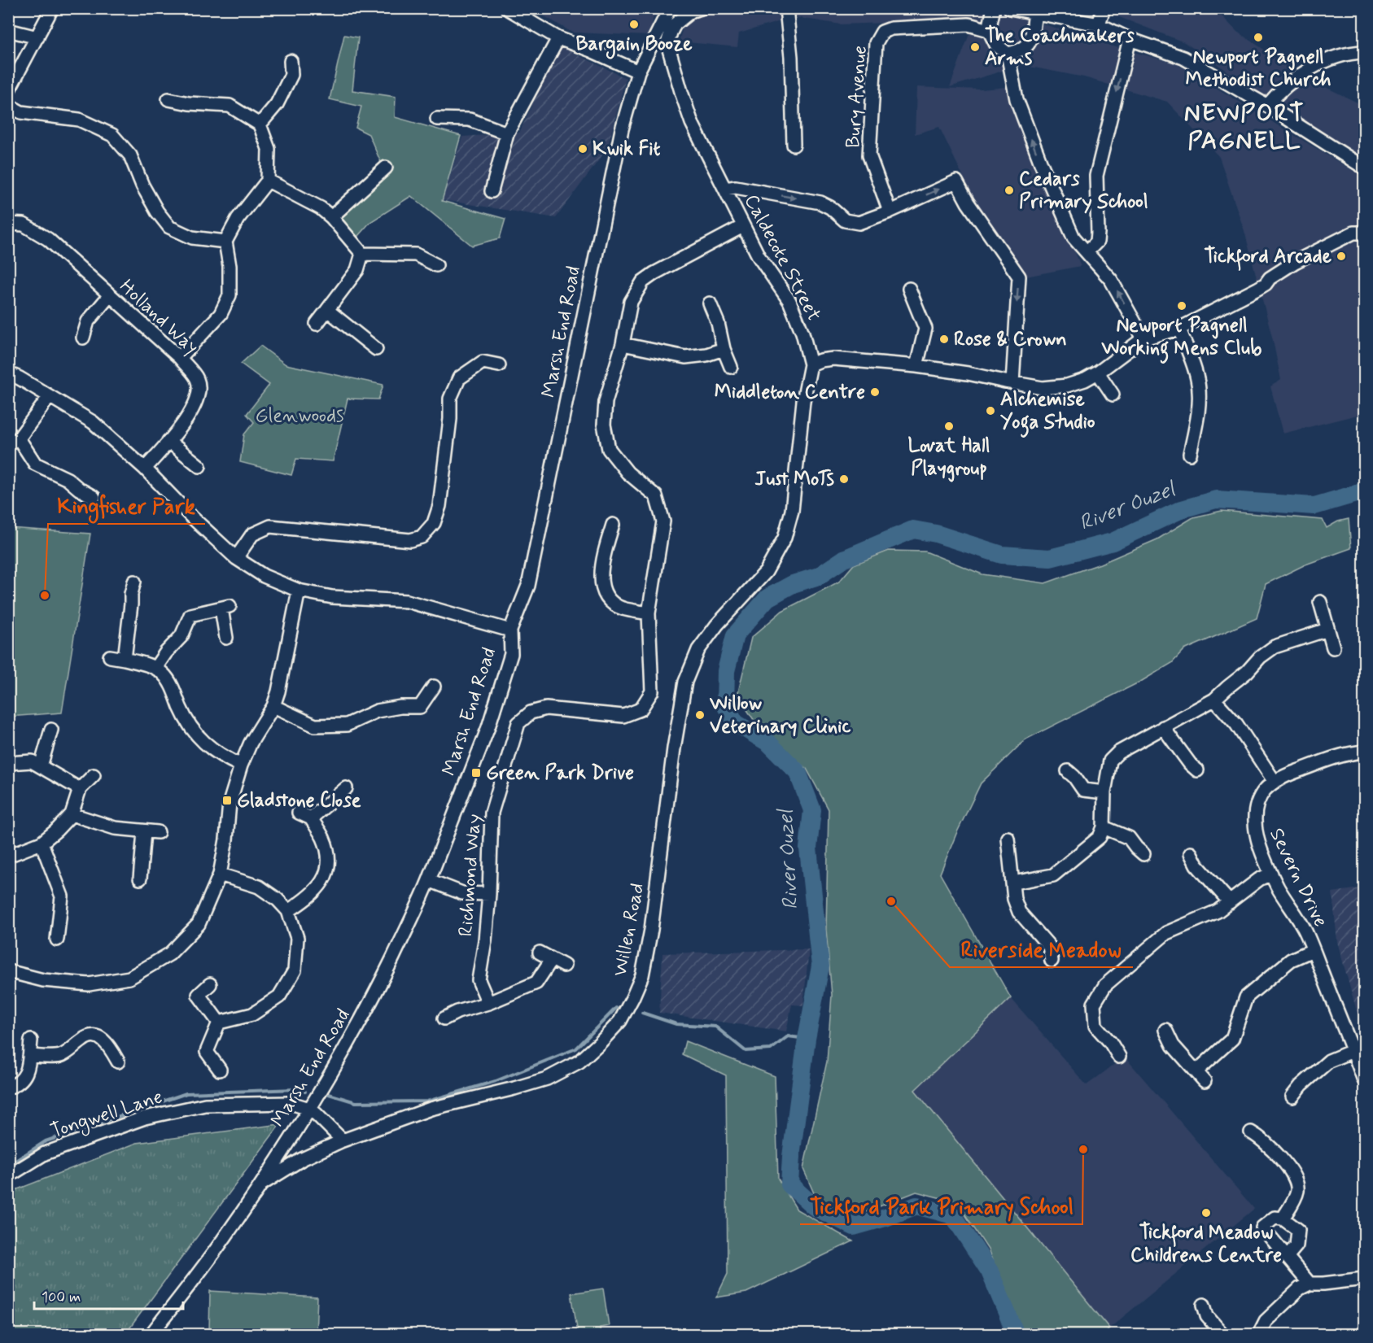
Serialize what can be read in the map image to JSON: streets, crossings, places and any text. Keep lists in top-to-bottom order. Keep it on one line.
{"streets":{"street":["Bury Avenue","Caldecote Street","Holland Way","Marsh End Road","Richmond Way","Severn Drive","Willen Road","Tongwell Lane"]},"crossings":[["Caldecote Street","Richmond Way"],["Caldecote Street","Willen Road"],["Marsh End Road","Willen Road"],["Marsh End Road","Tongwell Lane"]],"districts":["NEWPORT PAGNELL"],"water":["River Ouzel"],"parks":["Glenwoods"],"places":{"other":["Bargain Booze","Newport Pagnell Methodist Church","The Coachmakers Arms","Kwik Fit","Cedars Primary School","Tickford Arcade","Newport Pagnell Working Mens Club","Rose & Crown","Middleton Centre","Alchemise Yoga Studio","Lovat Hall Playgroup","Just MoTs","Kingfisher Park","Willow Veterinary Clinic","Riverside Meadow","Tickford Park Primary School","Tickford Meadow Childrens Centre"],"transit":["Green Park Drive","Gladstone Close"]},"scale_bar":"100 m"}
